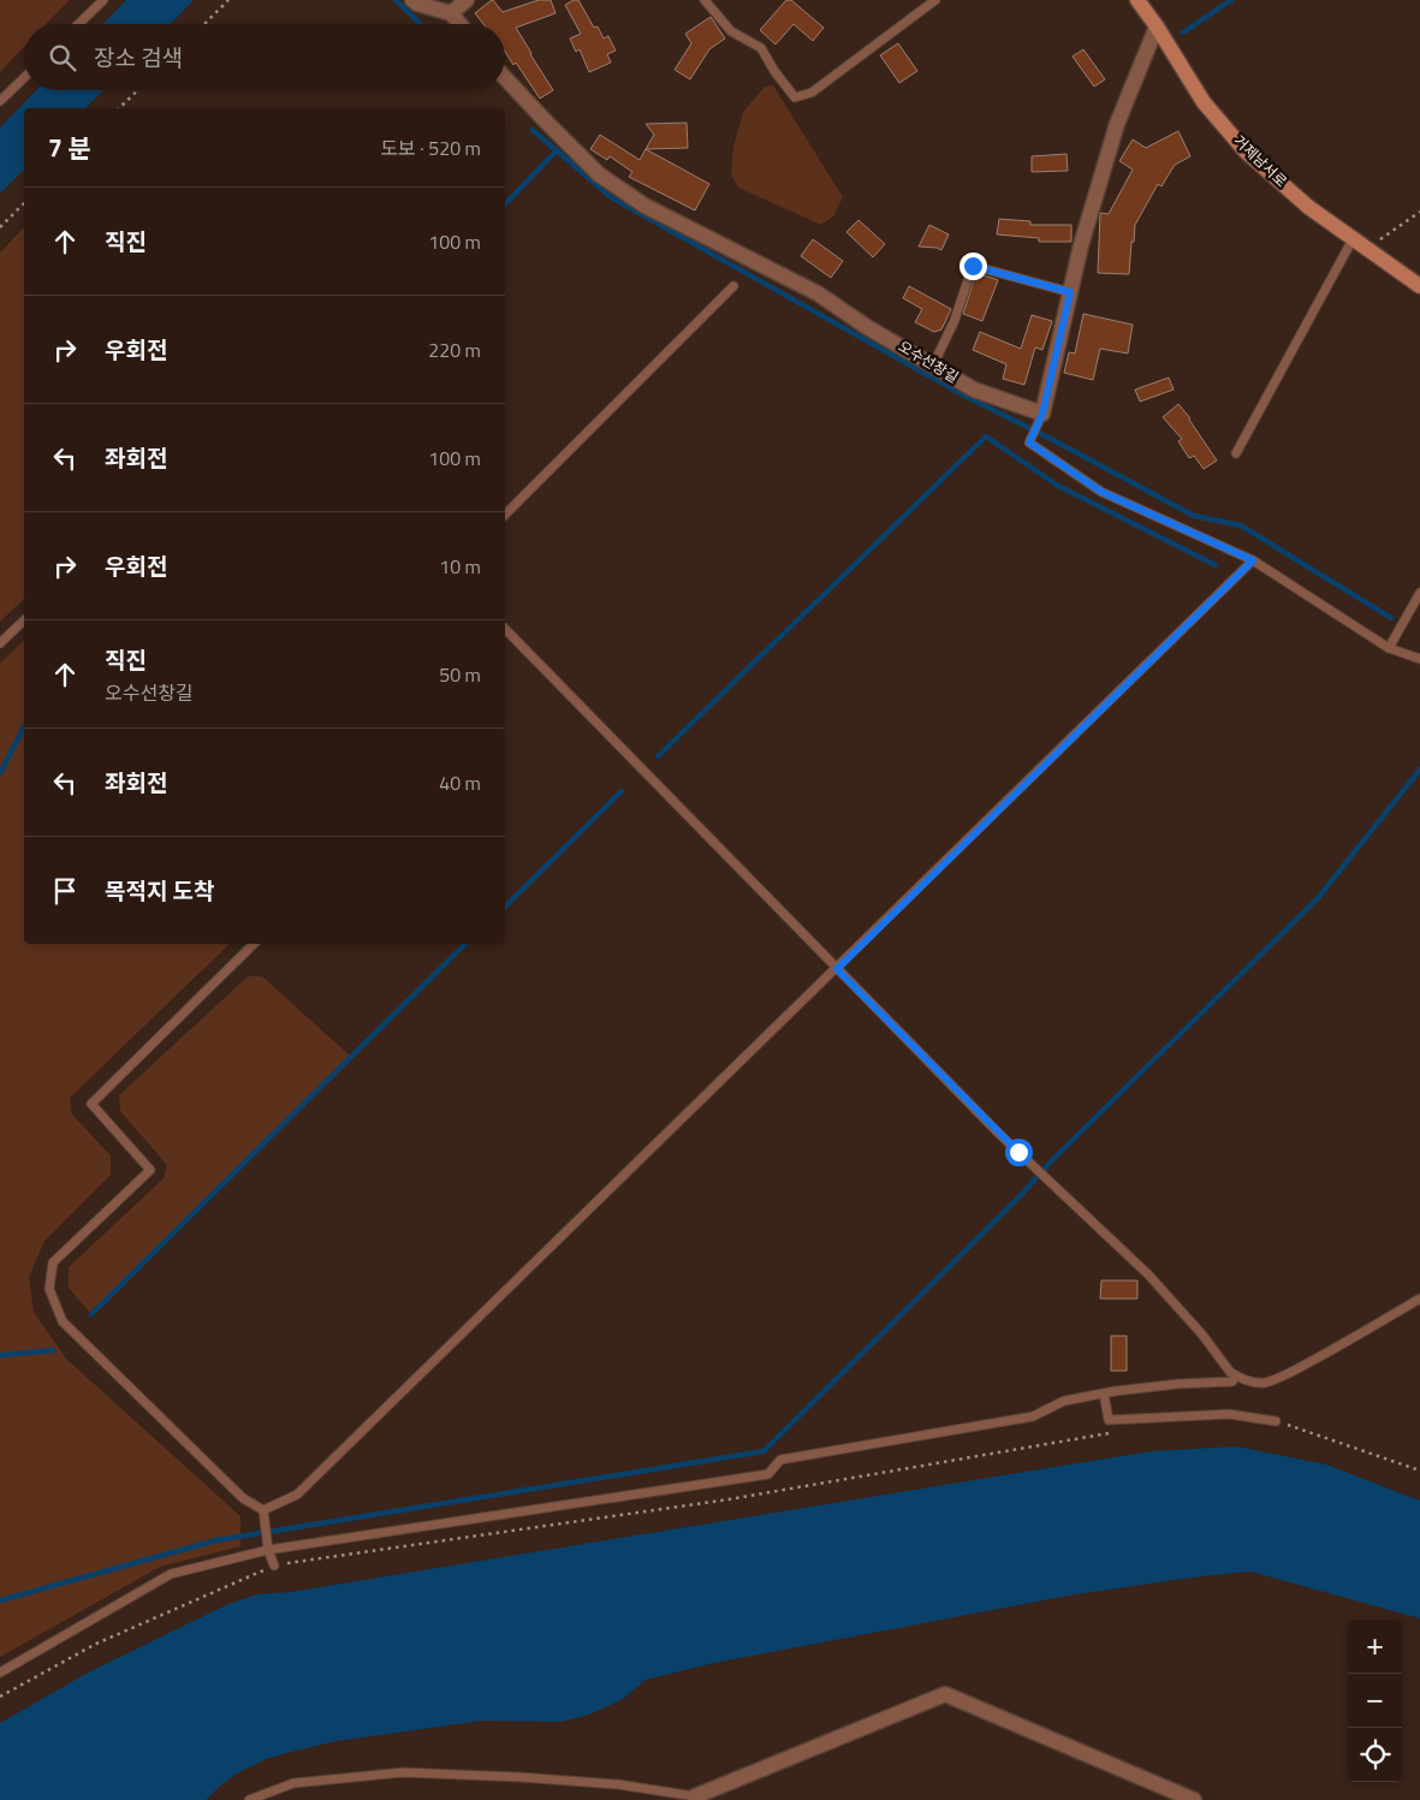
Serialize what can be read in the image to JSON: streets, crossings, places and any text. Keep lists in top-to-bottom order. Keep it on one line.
{"streets":{"main road":["거제남서로"],"street":["오수선창길"]},"page":{"search":"장소 검색","heading":["7 분","도보 · 520 m"],"list":[["직진","100 m"],["우회전","220 m"],["좌회전","100 m"],["우회전","10 m"],["직진","오수선창길","50 m"],["좌회전","40 m"],"목적지 도착"],"map_buttons":["+","−"]}}
